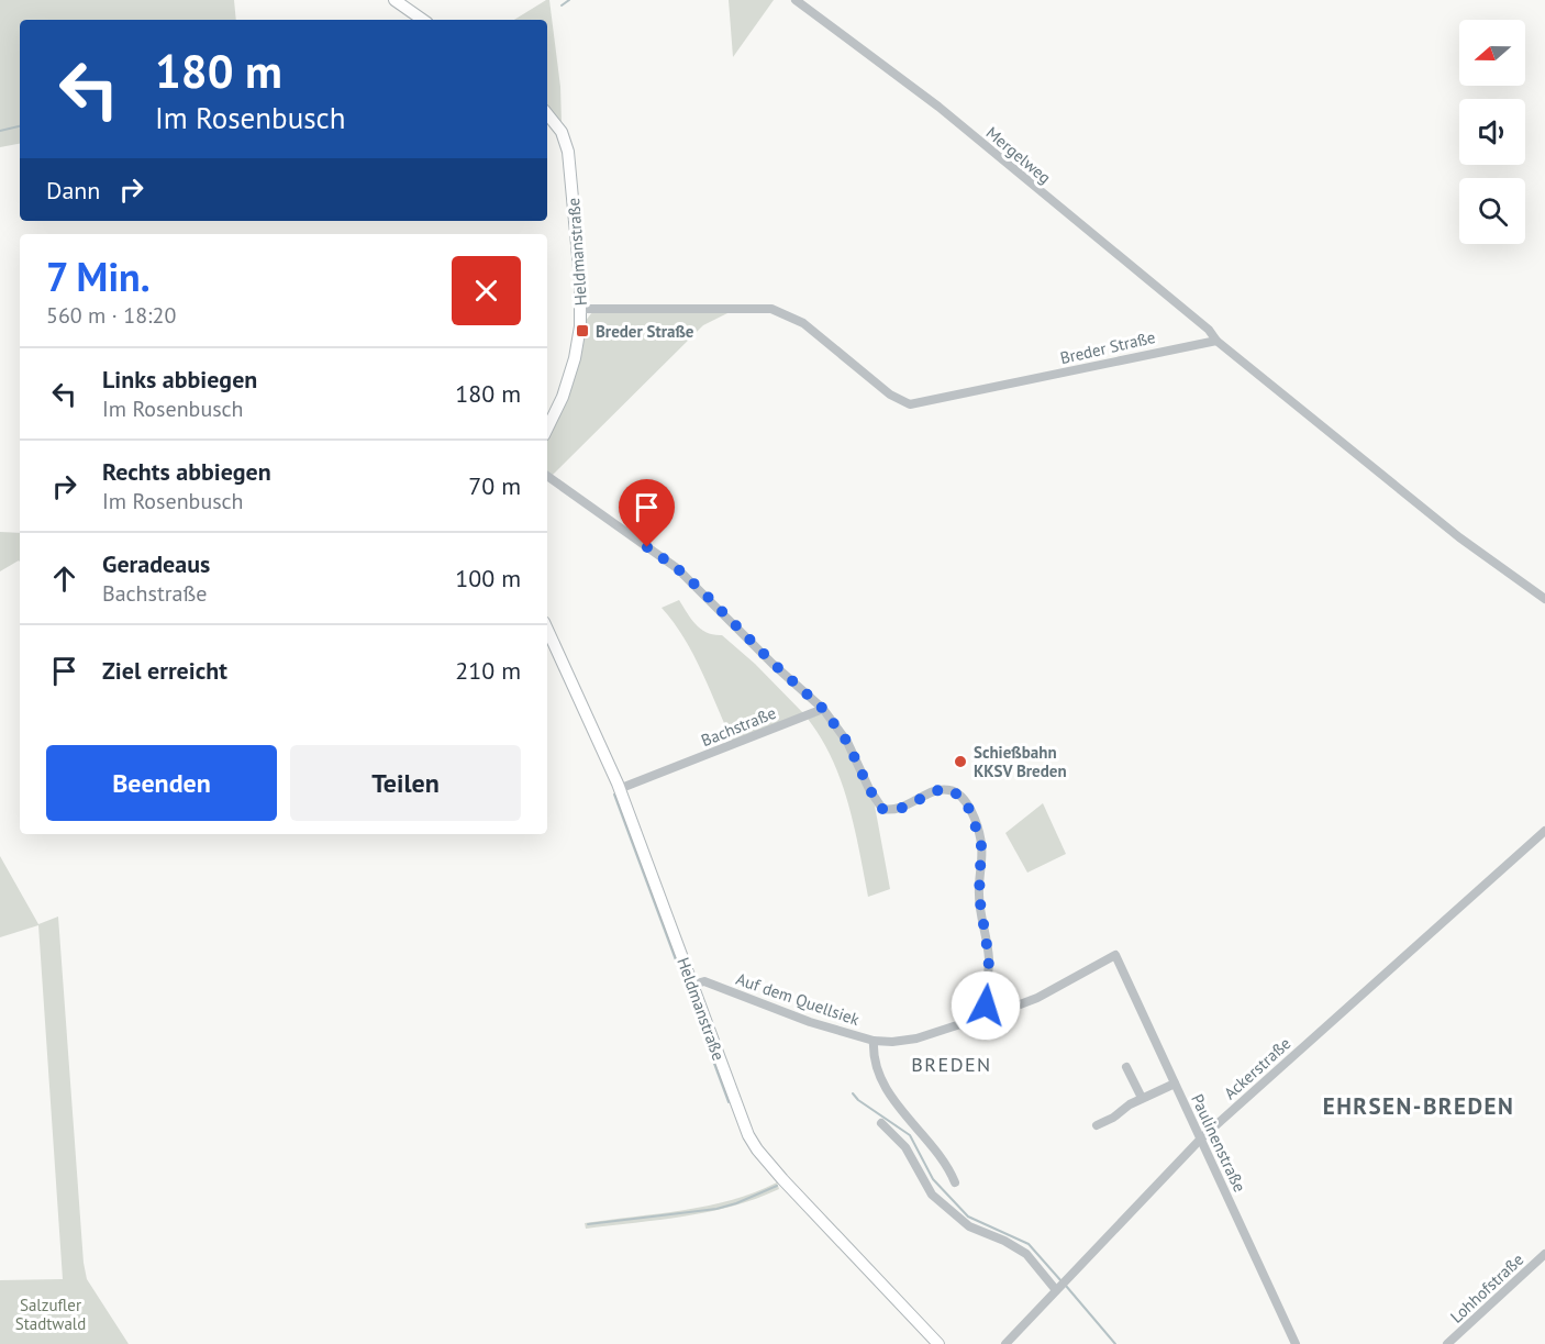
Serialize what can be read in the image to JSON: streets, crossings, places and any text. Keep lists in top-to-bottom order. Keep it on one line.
{"streets":{"main road":["Heldmanstraße"],"street":["Mergelweg","Breder Straße","Bachstraße","Auf dem Quellsiek","Ackerstraße","Paulinenstraße","Lohhofstraße"]},"crossings":[["Mergelweg","Breder Straße"],["Heldmanstraße","Breder Straße"],["Heldmanstraße","Bachstraße"],["Heldmanstraße","Auf dem Quellsiek"],["Auf dem Quellsiek","Paulinenstraße"],["Ackerstraße","Paulinenstraße"]],"districts":["BREDEN","EHRSEN-BREDEN"],"parks":["Salzufler Stadtwald"],"places":{"transit":["Breder Straße"],"other":["Schießbahn KKSV Breden"]},"north":"left","page":{"turn":["180 m","Im Rosenbusch"],"then":"Dann","heading":["7 Min.","560 m · 18:20"],"list":[{"name":"Links abbiegen","note":"Im Rosenbusch","value":"180 m"},{"name":"Rechts abbiegen","note":"Im Rosenbusch","value":"70 m"},{"name":"Geradeaus","note":"Bachstraße","value":"100 m"},{"name":"Ziel erreicht","value":"210 m"}],"buttons":["Beenden","Teilen"]}}
